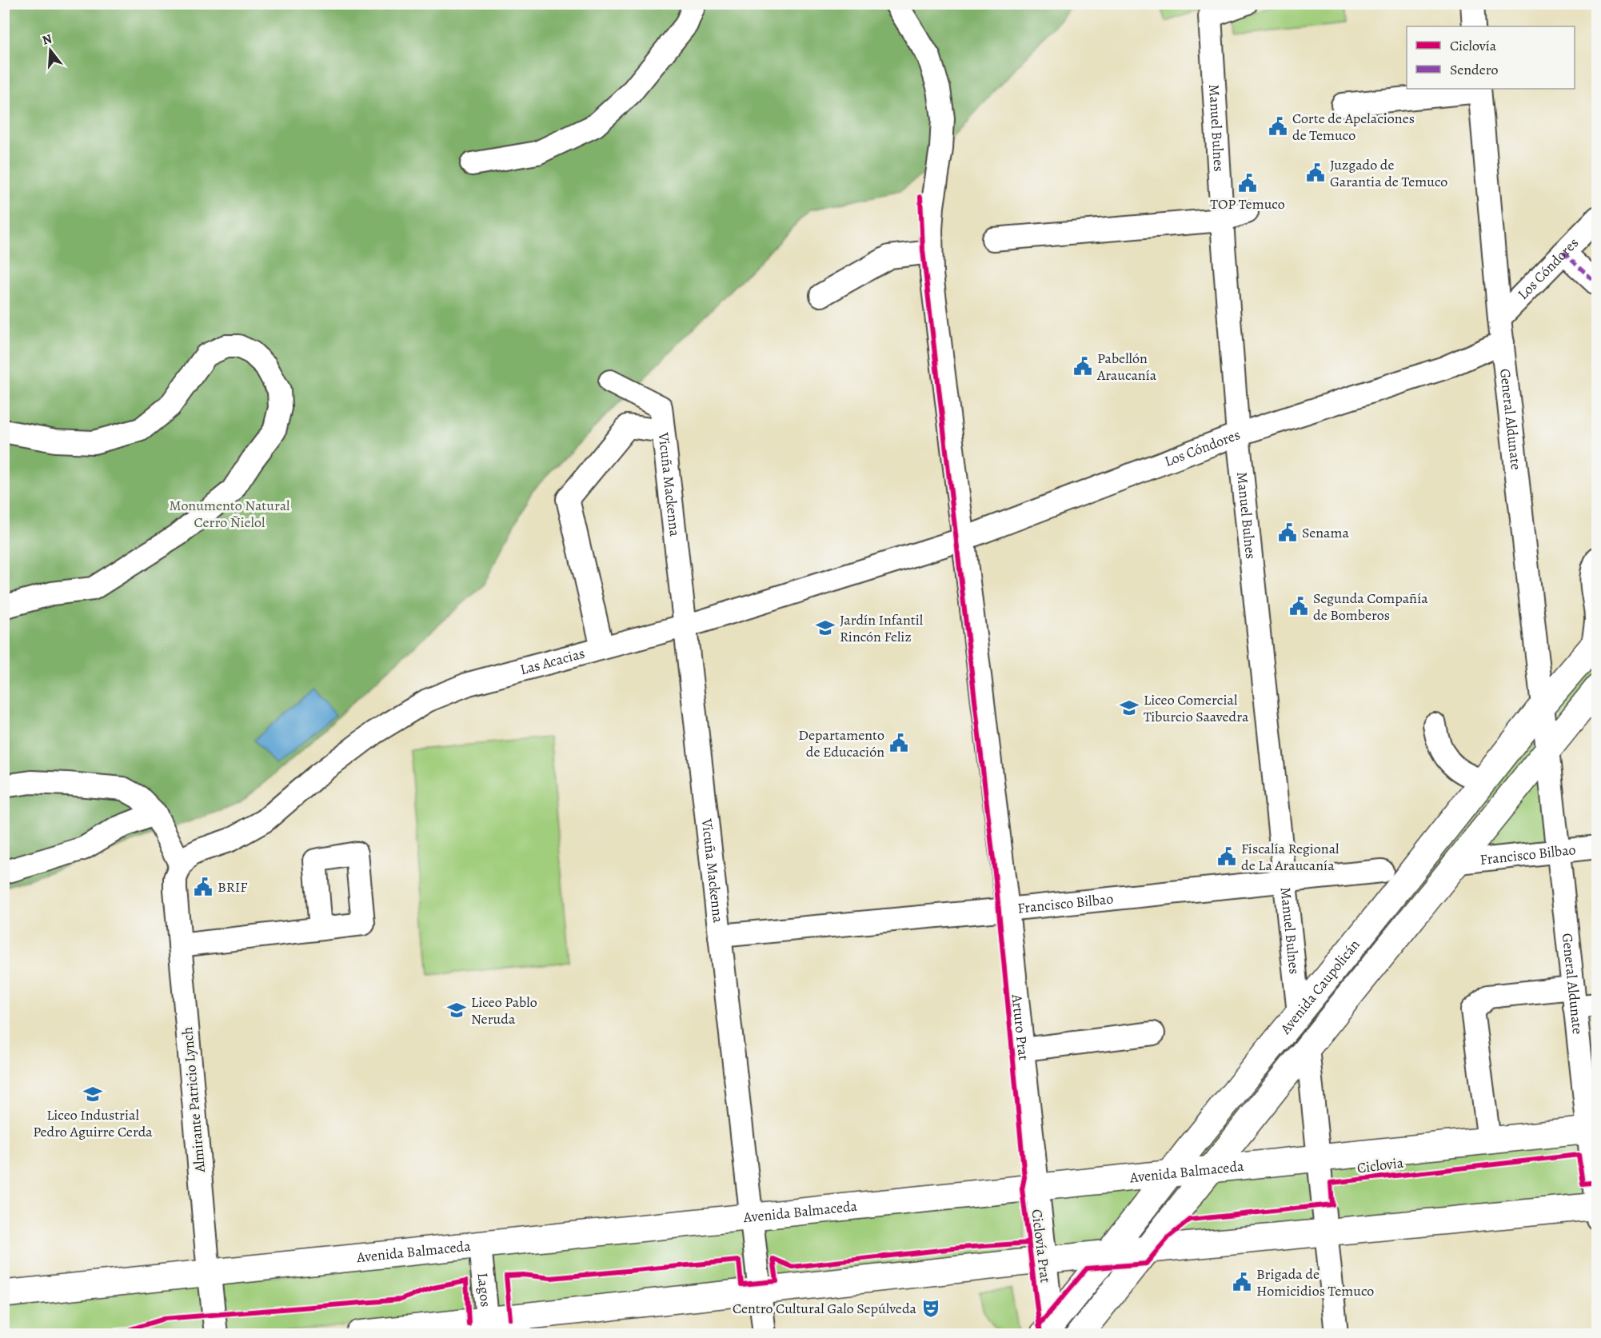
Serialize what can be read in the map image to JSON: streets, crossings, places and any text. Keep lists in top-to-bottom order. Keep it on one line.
{"streets":{"main road":["Avenida Caupolicán","Avenida Balmaceda"],"street":["Manuel Bulnes","Los Cóndores","General Aldunate","Vicuña Mackenna","Las Acacias","Francisco Bilbao","Arturo Prat","Almirante Patricio Lynch","Lagos"],"cycle path":["Ciclovia","Ciclovía Prat"]},"crossings":[["Manuel Bulnes","Los Cóndores"],["Manuel Bulnes","Francisco Bilbao"],["Manuel Bulnes","Avenida Caupolicán"],["Los Cóndores","General Aldunate"],["Los Cóndores","Las Acacias"],["Los Cóndores","Arturo Prat"],["General Aldunate","Francisco Bilbao"],["General Aldunate","Avenida Caupolicán"],["General Aldunate","Avenida Balmaceda"],["Vicuña Mackenna","Las Acacias"],["Vicuña Mackenna","Francisco Bilbao"],["Vicuña Mackenna","Avenida Balmaceda"],["Las Acacias","Arturo Prat"],["Las Acacias","Almirante Patricio Lynch"],["Francisco Bilbao","Avenida Caupolicán"],["Francisco Bilbao","Arturo Prat"],["Avenida Caupolicán","Arturo Prat"],["Avenida Caupolicán","Avenida Balmaceda"],["Arturo Prat","Avenida Balmaceda"],["Almirante Patricio Lynch","Avenida Balmaceda"],["Avenida Balmaceda","Lagos"]],"parks":["Monumento Natural Cerro Ñielol"],"places":{"public building":["Corte de Apelaciones de Temuco","Juzgado de Garantia de Temuco","TOP Temuco","Pabellón Araucanía","Senama","Segunda Compañía de Bomberos","Departamento de Educación","Fiscalía Regional de La Araucanía","BRIF","Brigada de Homicidios Temuco"],"school or university":["Jardín Infantil Rincón Feliz","Liceo Comercial Tiburcio Saavedra","Liceo Pablo Neruda","Liceo Industrial Pedro Aguirre Cerda"],"theatre":["Centro Cultural Galo Sepúlveda"]},"legend":["Ciclovía","Sendero"],"north":"top"}
